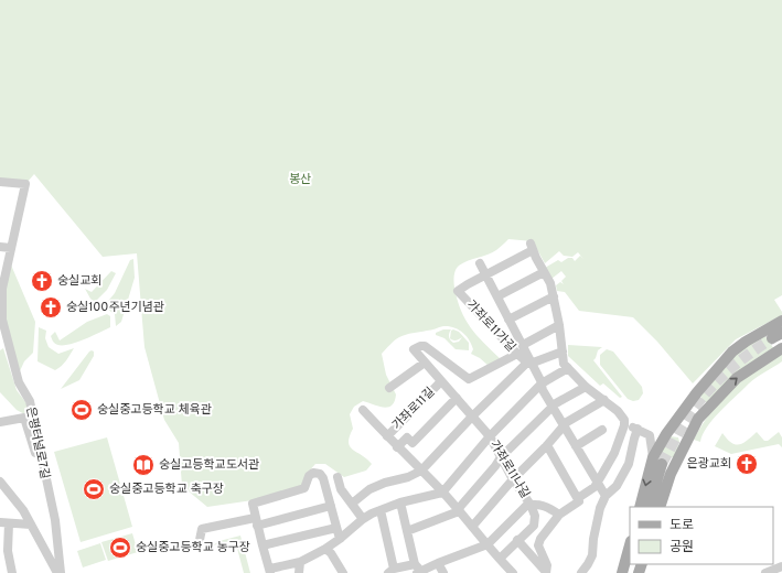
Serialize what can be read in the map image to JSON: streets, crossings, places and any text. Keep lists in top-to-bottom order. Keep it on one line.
{"streets":{"street":["가좌로11가길","가좌로11길","은평터널로7길","가좌로11나길"]},"crossings":[["가좌로11가길","가좌로11나길"],["가좌로11길","가좌로11나길"]],"parks":["봉산"],"places":{"church":["숭실교회","숭실100주년기념관","은광교회"],"sports":["숭실중고등학교 체육관","숭실중고등학교 축구장","숭실중고등학교 농구장"],"library":["숭실고등학교도서관"]},"legend":["도로","공원"]}
